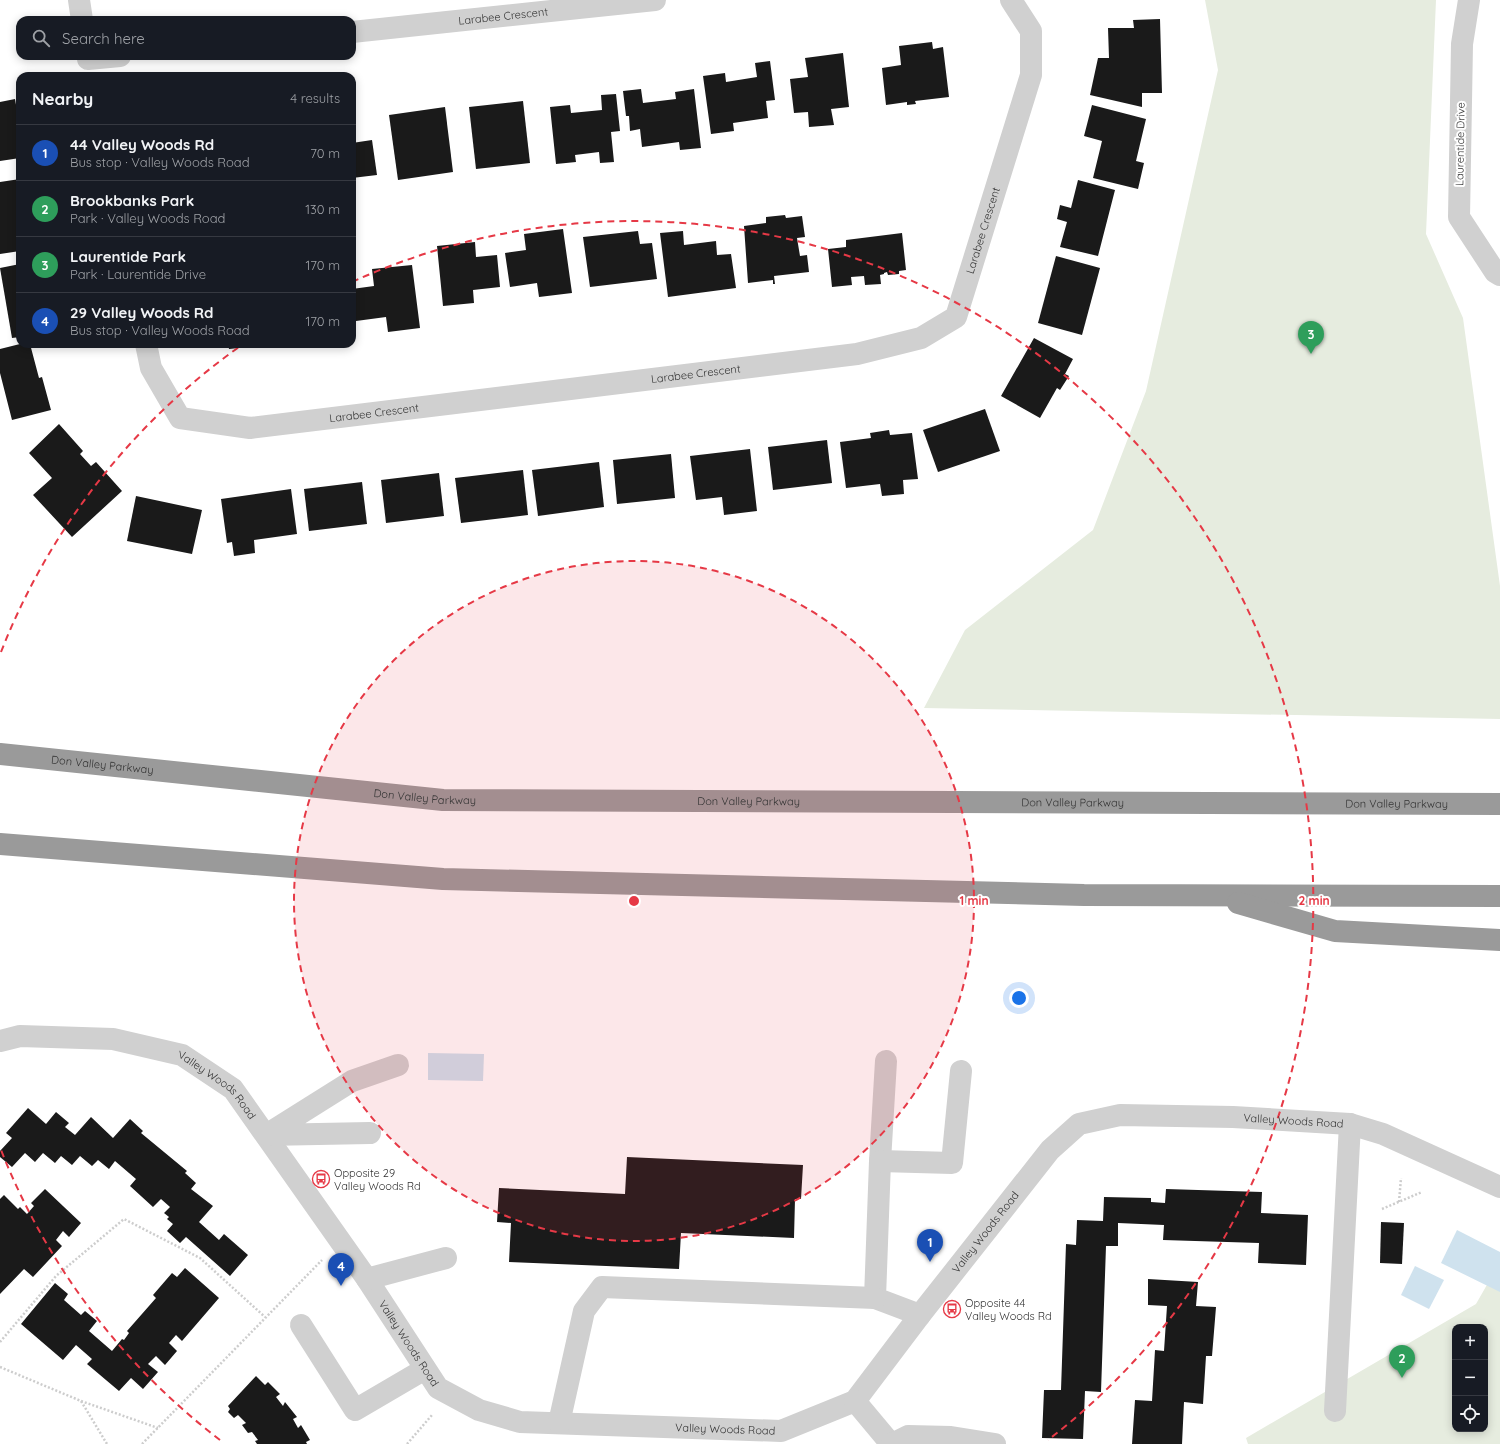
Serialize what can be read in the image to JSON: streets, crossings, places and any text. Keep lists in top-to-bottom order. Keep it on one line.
{"streets":{"highway":["Don Valley Parkway"],"street":["Larabee Crescent","Laurentide Drive","Valley Woods Road"]},"places":{"bus stop":["Opposite 29 Valley Woods Rd","Opposite 44 Valley Woods Rd"]},"page":{"search":"Search here","heading":["Nearby","4 results"],"list":[{"mark":"1","name":"44 Valley Woods Rd","note":"Bus stop · Valley Woods Road","value":"70 m"},{"mark":"2","name":"Brookbanks Park","note":"Park · Valley Woods Road","value":"130 m"},{"mark":"3","name":"Laurentide Park","note":"Park · Laurentide Drive","value":"170 m"},{"mark":"4","name":"29 Valley Woods Rd","note":"Bus stop · Valley Woods Road","value":"170 m"}],"pins":["3","1","4","2"],"map_buttons":["+","−"]},"rings":["1 min","2 min"]}
